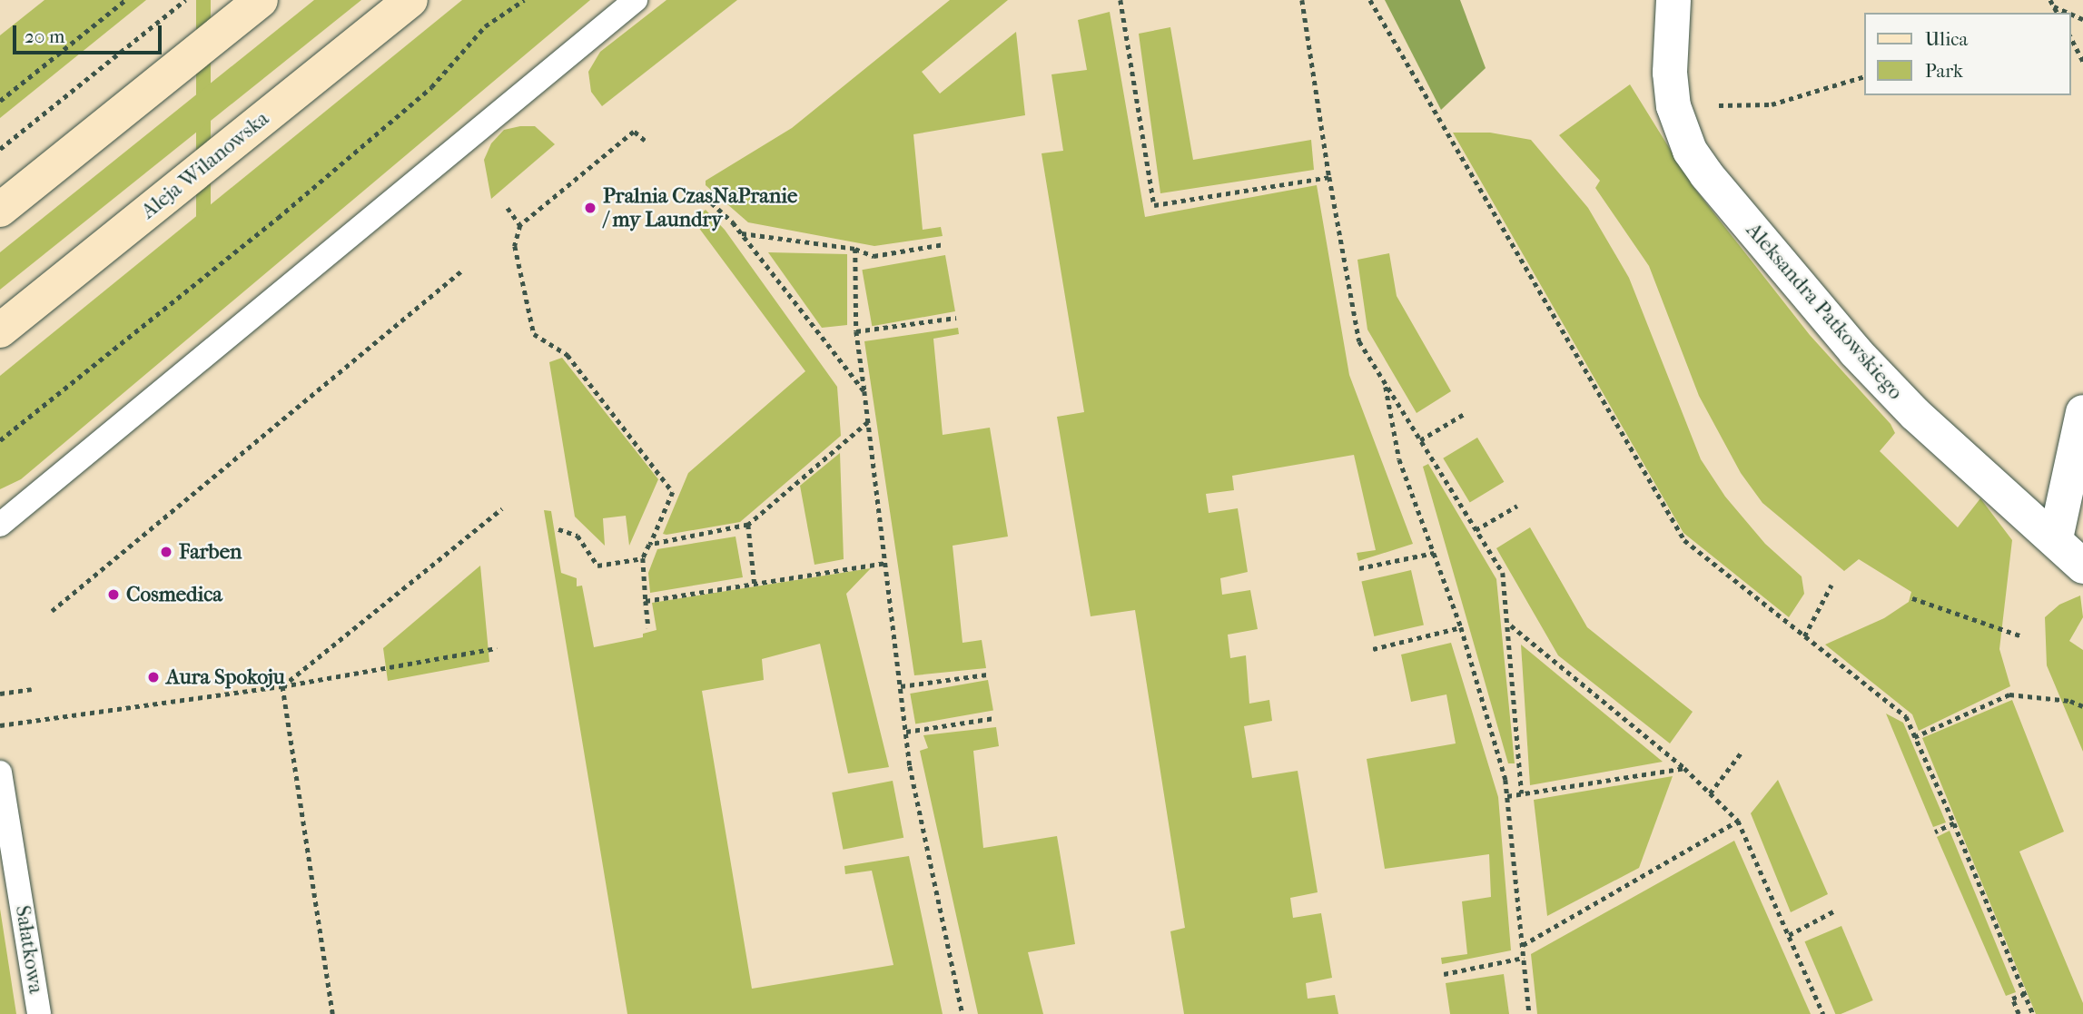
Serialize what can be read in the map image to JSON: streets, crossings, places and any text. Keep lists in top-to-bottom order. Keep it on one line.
{"streets":{"main road":["Aleja Wilanowska"],"street":["Aleksandra Patkowskiego"],"lane":["Sałatkowa"]},"places":["Pralnia CzasNaPranie / my Laundry","Farben","Cosmedica","Aura Spokoju"],"legend":["Ulica","Park"],"scale_bar":"20 m"}
